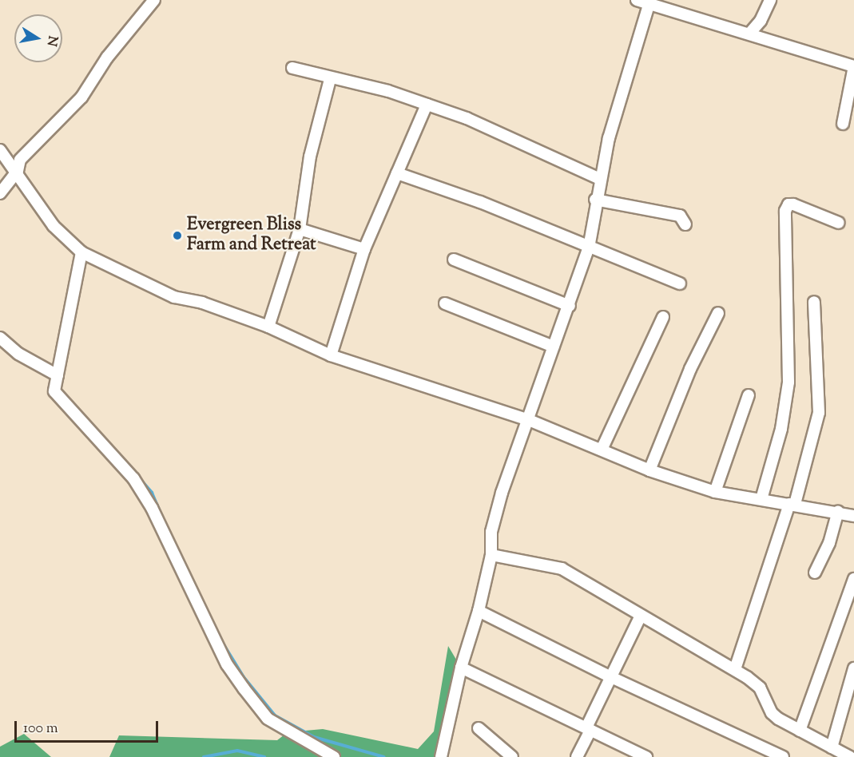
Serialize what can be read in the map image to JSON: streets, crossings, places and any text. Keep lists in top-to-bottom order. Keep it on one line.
{"places":["Evergreen Bliss Farm and Retreat"],"scale_bar":"100 m","north":"right"}
